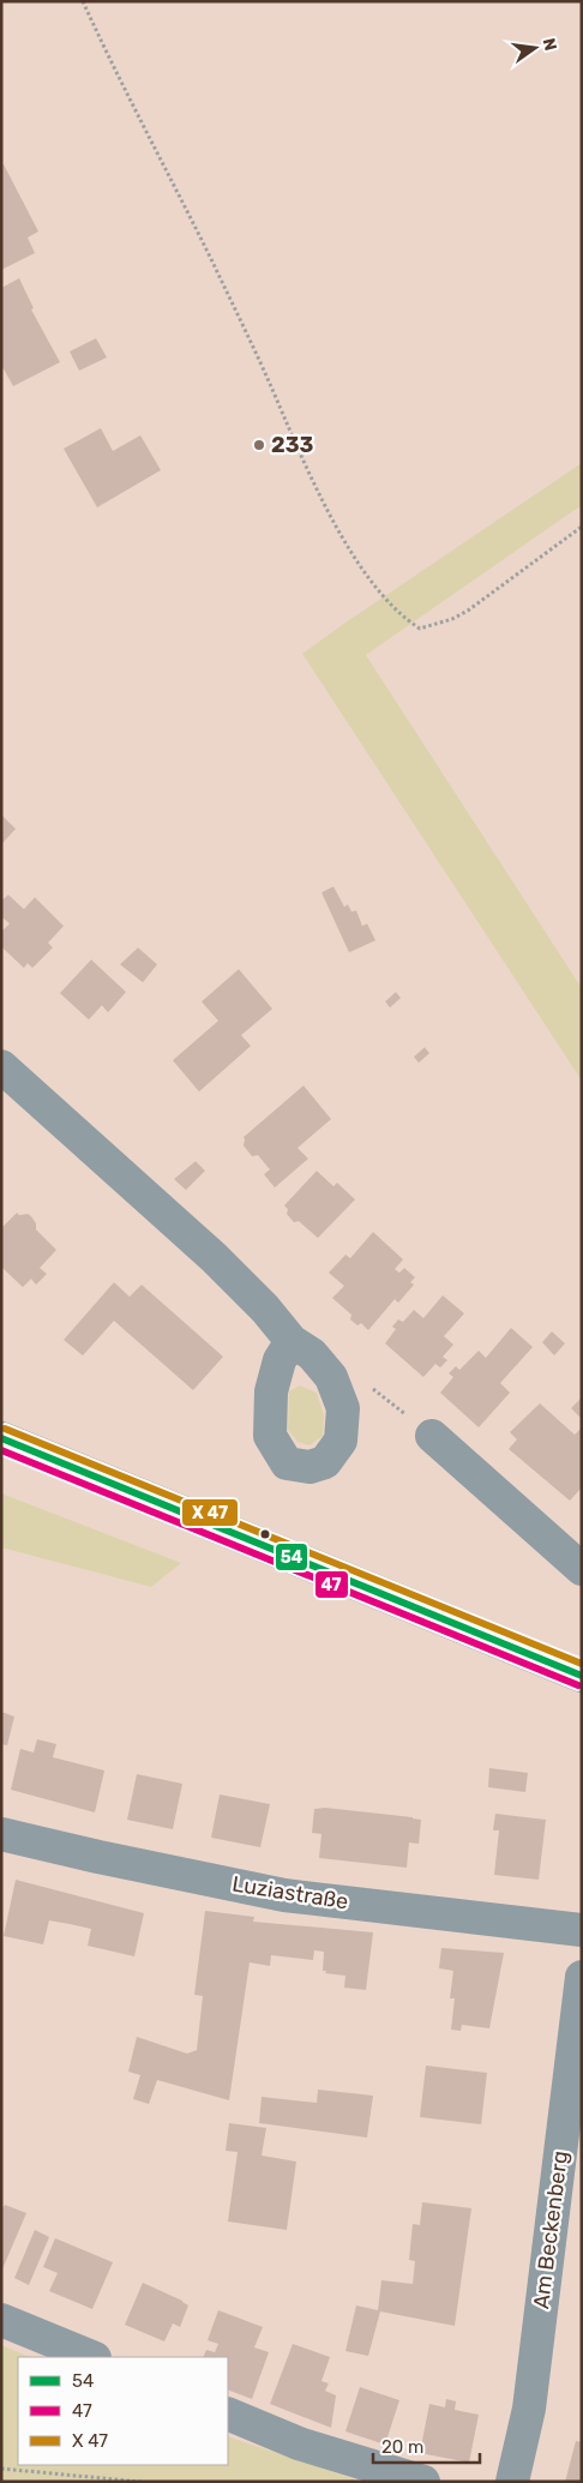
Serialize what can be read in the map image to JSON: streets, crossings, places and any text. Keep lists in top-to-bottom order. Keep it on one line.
{"streets":{"street":["Luziastraße","Am Beckenberg"]},"places":["233"],"lines":["transit line 54","transit line 47"],"legend":["54","47","X 47"],"scale_bar":"20 m","north":"right"}
